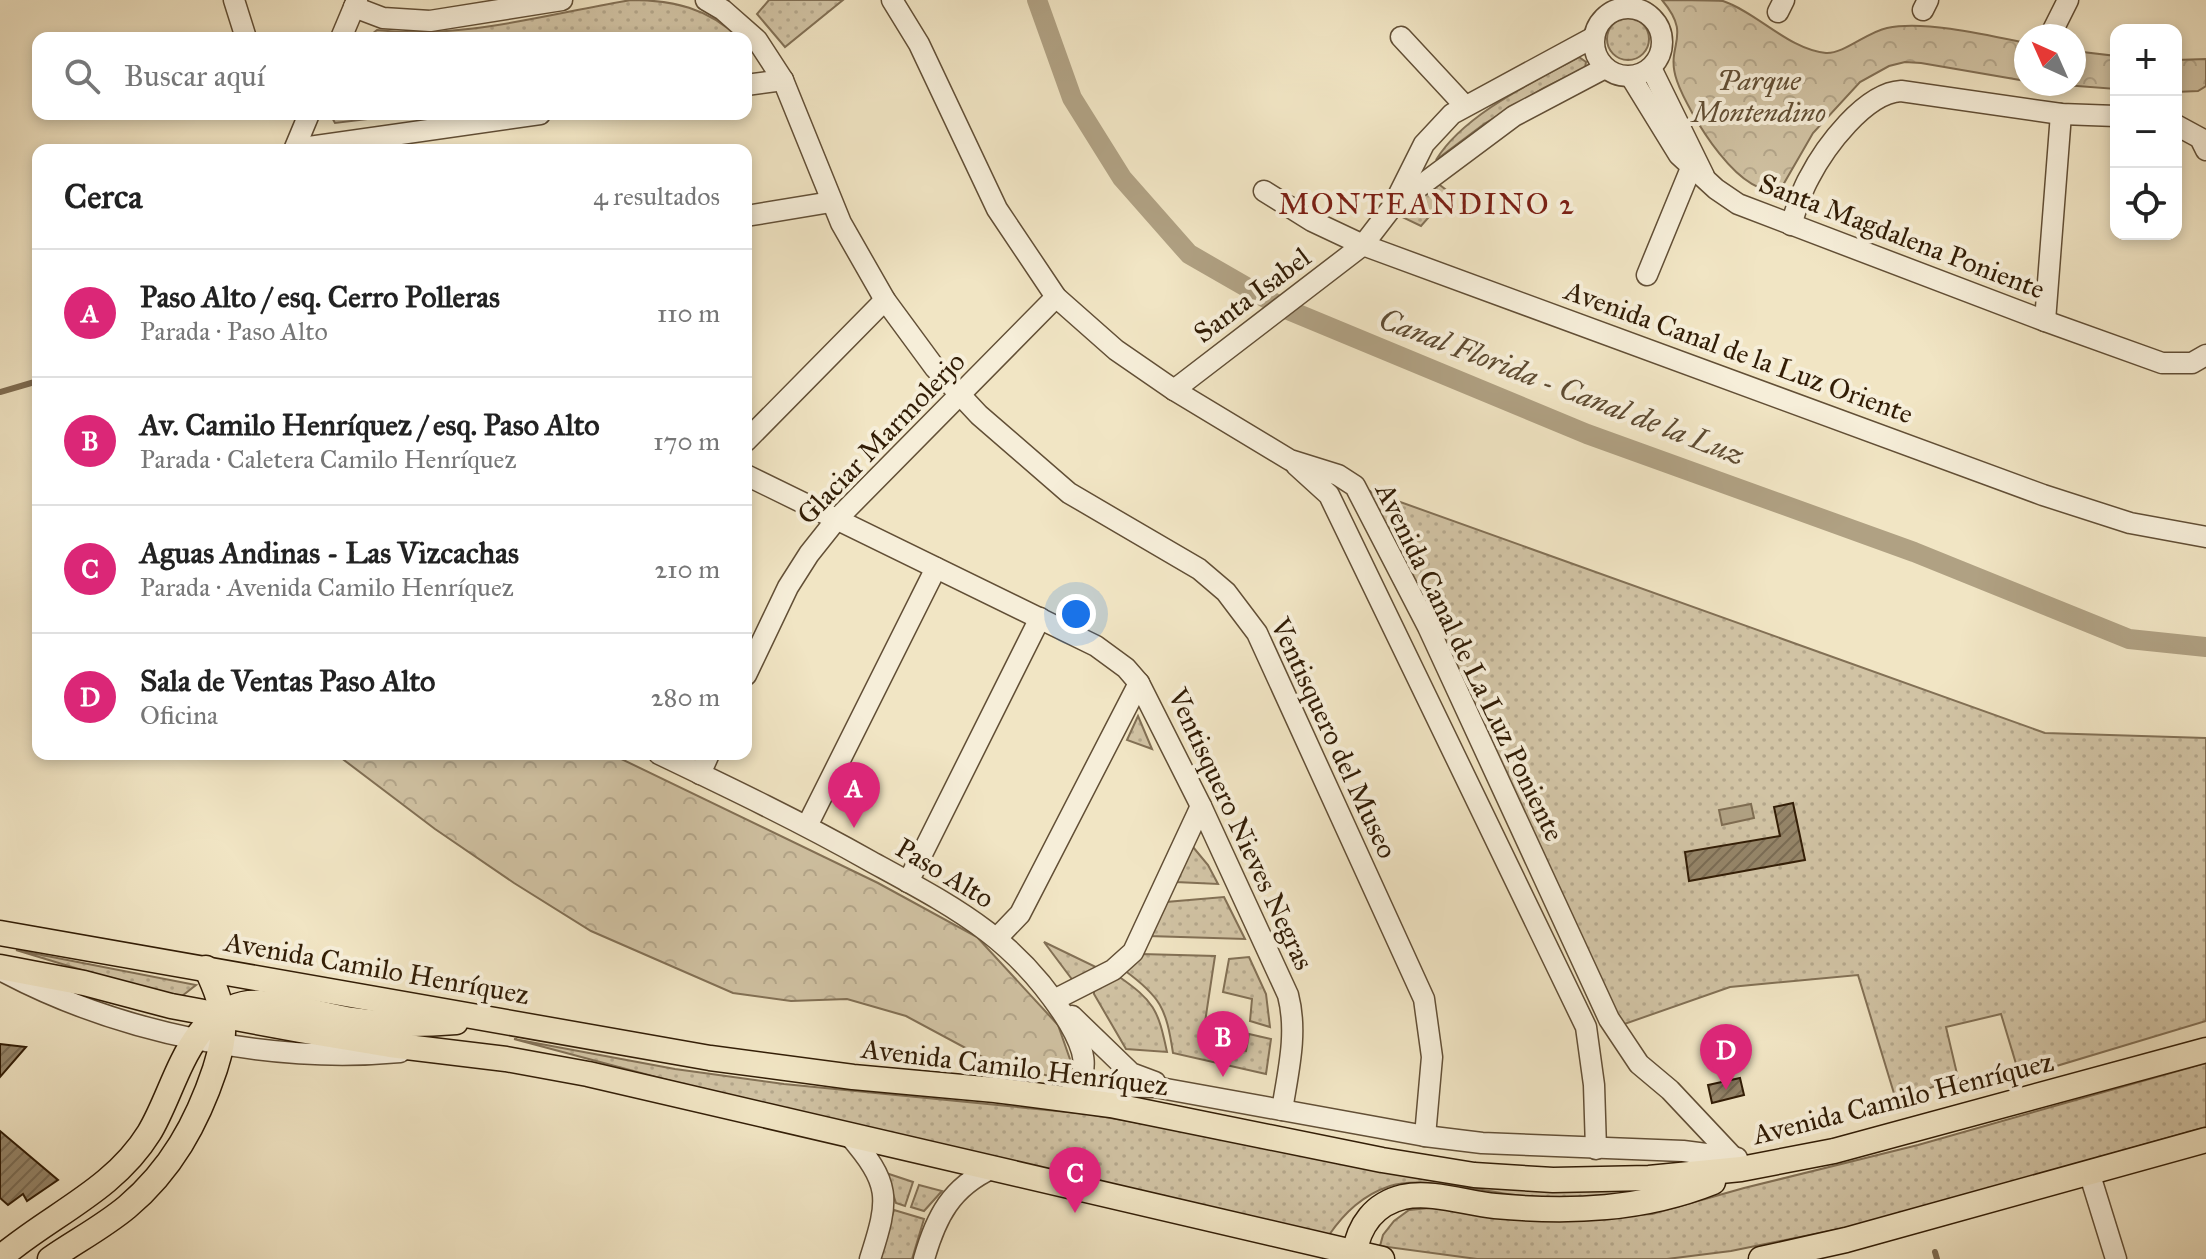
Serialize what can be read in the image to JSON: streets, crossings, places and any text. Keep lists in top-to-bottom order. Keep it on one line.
{"streets":{"main road":["Avenida Camilo Henríquez"],"street":["Santa Magdalena Poniente","Santa Isabel","Avenida Canal de la Luz Oriente","Glaciar Marmolerjo","Avenida Canal de La Luz Poniente","Ventisquero del Museo","Ventisquero Nieves Negras","Paso Alto"]},"crossings":[["Santa Isabel","Avenida Canal de la Luz Oriente"],["Santa Isabel","Avenida Canal de La Luz Poniente"],["Glaciar Marmolerjo","Avenida Canal de La Luz Poniente"],["Glaciar Marmolerjo","Ventisquero del Museo"],["Glaciar Marmolerjo","Ventisquero Nieves Negras"],["Avenida Canal de La Luz Poniente","Avenida Camilo Henríquez"],["Paso Alto","Avenida Camilo Henríquez"]],"districts":["MONTEANDINO 2"],"water":["Canal Florida - Canal de la Luz"],"parks":["Parque Montendino"],"north":"top left","page":{"map_buttons":["+","−"],"search":"Buscar aquí","heading":["Cerca","4 resultados"],"list":[{"mark":"A","name":"Paso Alto / esq. Cerro Polleras","note":"Parada · Paso Alto","value":"110 m"},{"mark":"B","name":"Av. Camilo Henríquez / esq. Paso Alto","note":"Parada · Caletera Camilo Henríquez","value":"170 m"},{"mark":"C","name":"Aguas Andinas - Las Vizcachas","note":"Parada · Avenida Camilo Henríquez","value":"210 m"},{"mark":"D","name":"Sala de Ventas Paso Alto","note":"Oficina","value":"280 m"}],"pins":["A","B","D","C"]}}
